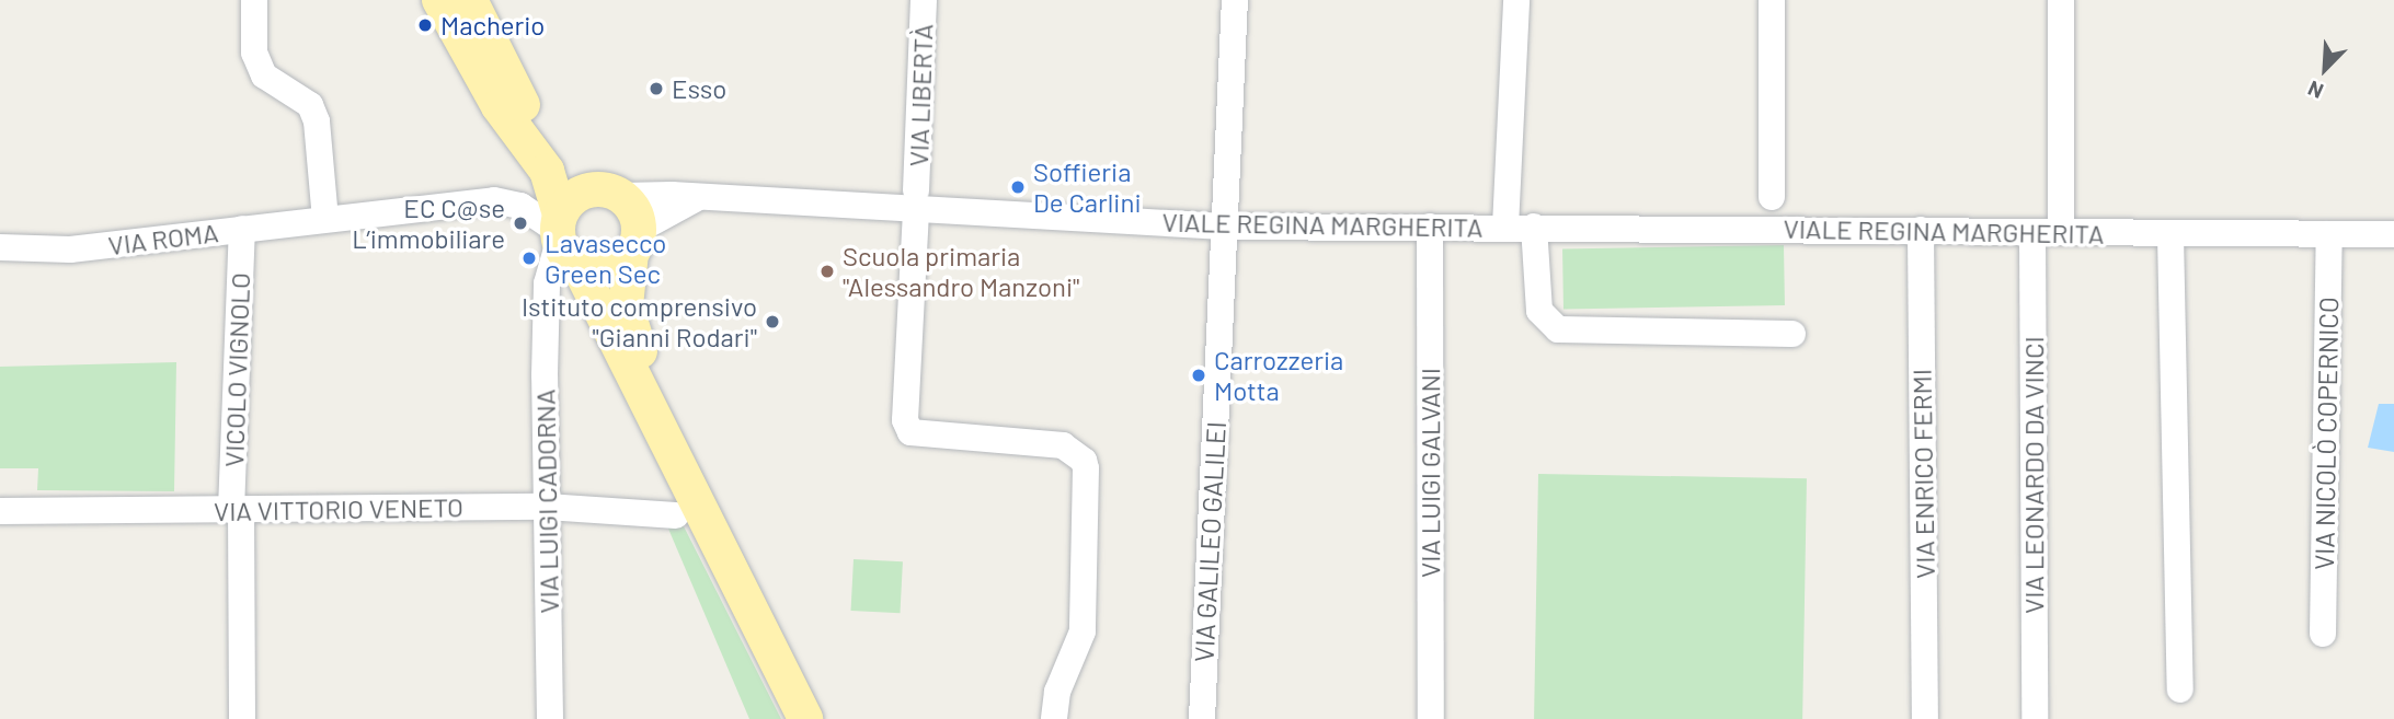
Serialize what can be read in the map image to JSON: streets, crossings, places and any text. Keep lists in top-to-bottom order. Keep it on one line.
{"streets":{"street":["VIA LIBERTÀ","VIALE REGINA MARGHERITA","VIA ROMA","VICOLO VIGNOLO","VIA NICOLÒ COPERNICO","VIA LUIGI GALVANI","VIA ENRICO FERMI","VIA LEONARDO DA VINCI","VIA LUIGI CADORNA","VIA VITTORIO VENETO","VIA GALILEO GALILEI"]},"crossings":[["VIA LIBERTÀ","VIALE REGINA MARGHERITA"],["VIALE REGINA MARGHERITA","VIA ROMA"],["VIALE REGINA MARGHERITA","VIA NICOLÒ COPERNICO"],["VIALE REGINA MARGHERITA","VIA LUIGI GALVANI"],["VIALE REGINA MARGHERITA","VIA ENRICO FERMI"],["VIALE REGINA MARGHERITA","VIA LEONARDO DA VINCI"],["VIALE REGINA MARGHERITA","VIA LUIGI CADORNA"],["VIALE REGINA MARGHERITA","VIA GALILEO GALILEI"],["VIA ROMA","VICOLO VIGNOLO"],["VIA ROMA","VIA LUIGI CADORNA"],["VICOLO VIGNOLO","VIA VITTORIO VENETO"],["VIA LUIGI CADORNA","VIA VITTORIO VENETO"]],"places":["Macherio","Esso","Soffieria De Carlini","EC C@se L’immobiliare","Lavasecco Green Sec","Scuola primaria \"Alessandro Manzoni\"","Istituto comprensivo \"Gianni Rodari\"","Carrozzeria Motta"],"north":"bottom left"}
